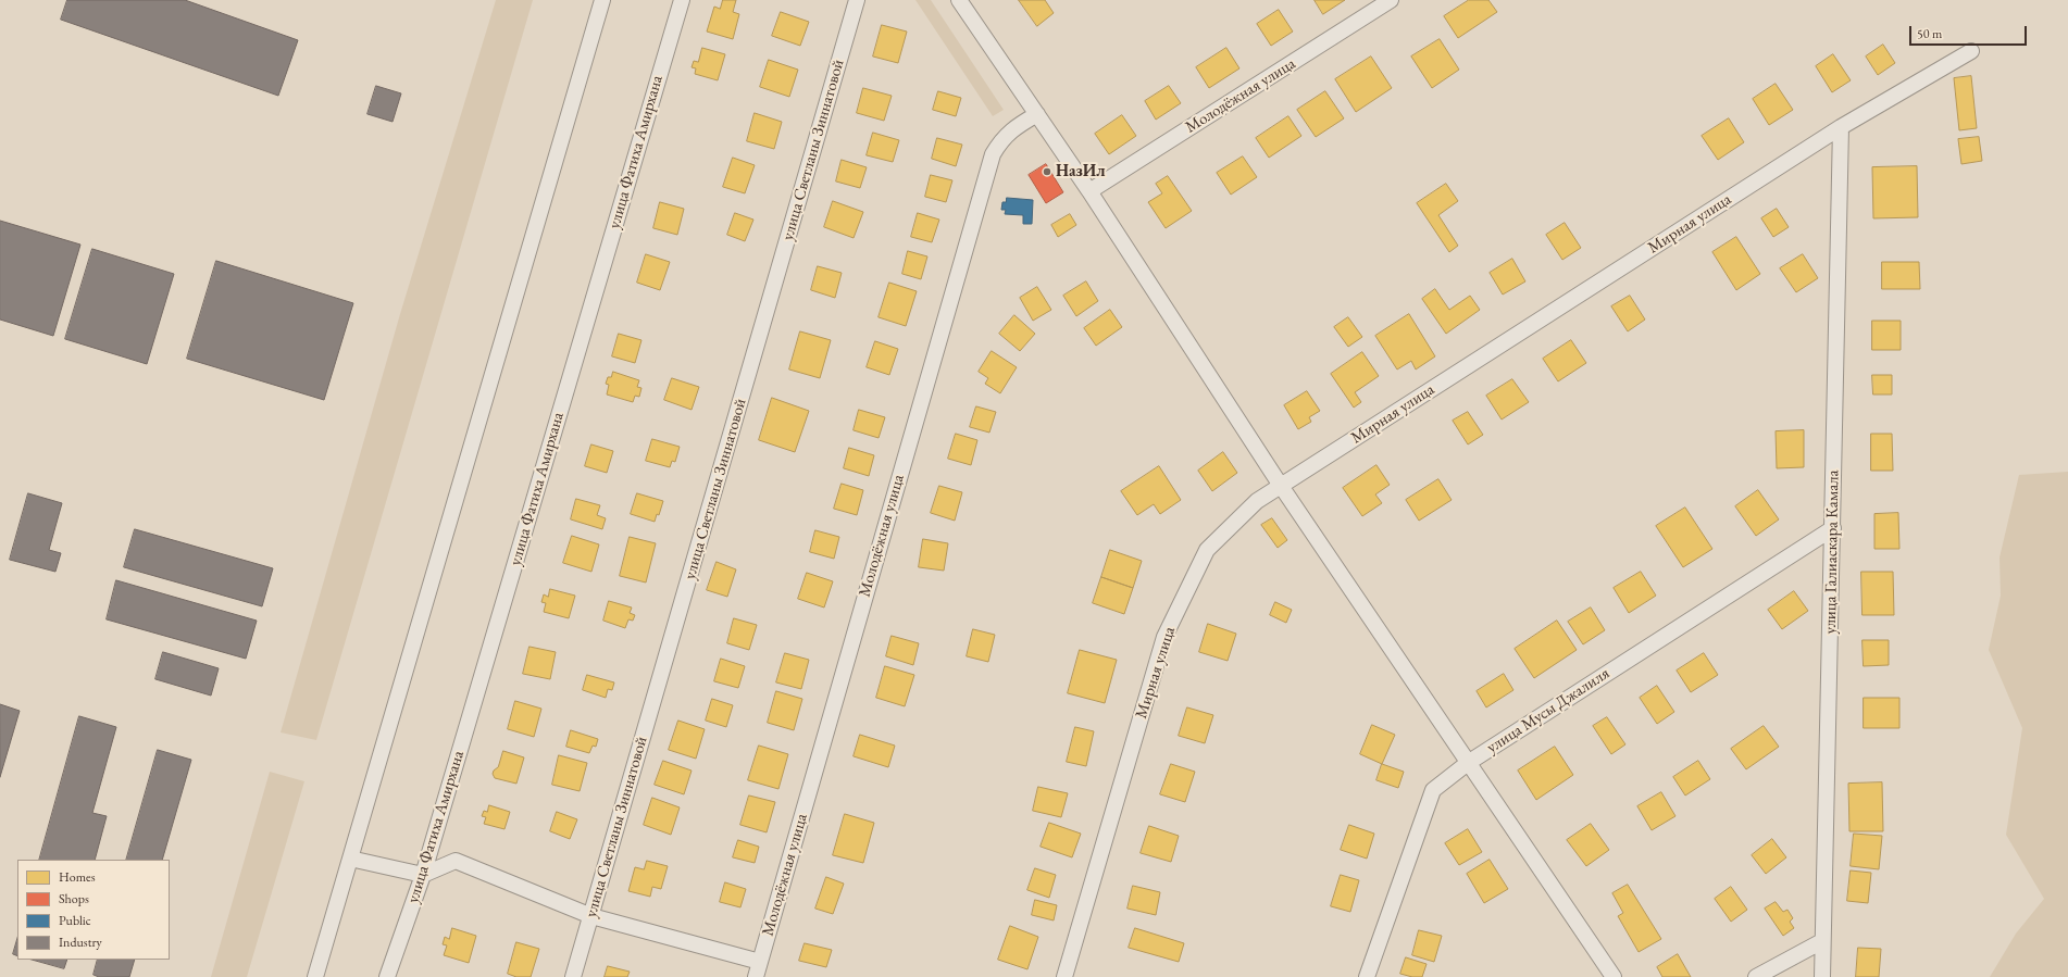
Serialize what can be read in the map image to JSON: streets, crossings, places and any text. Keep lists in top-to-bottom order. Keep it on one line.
{"streets":{"street":["Молодёжная улица","улица Светланы Зиннатовой","улица Фатиха Амирхана","Мирная улица","улица Галиаскара Камала","улица Мусы Джалиля"]},"crossings":[["Мирная улица","улица Галиаскара Камала"],["улица Галиаскара Камала","улица Мусы Джалиля"]],"places":["НазИл"],"legend":["Homes","Shops","Public","Industry"],"scale_bar":"50 m"}
